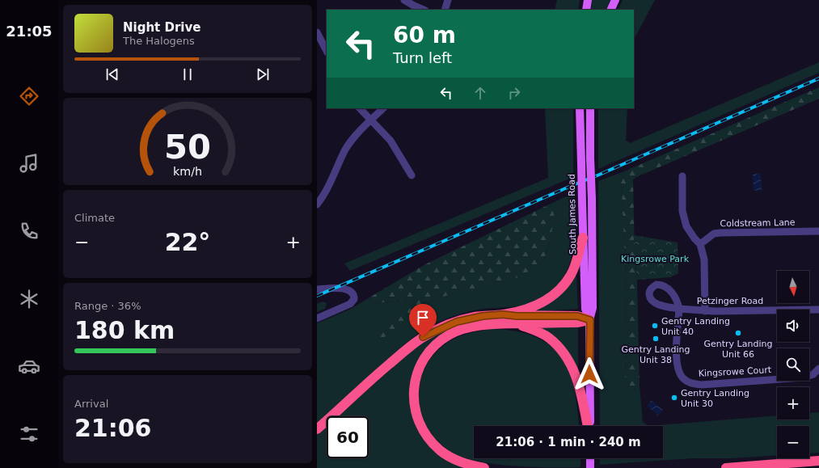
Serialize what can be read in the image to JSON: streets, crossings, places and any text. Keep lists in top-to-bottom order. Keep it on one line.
{"streets":{"main road":["South James Road"],"street":["Coldstream Lane","Petzinger Road","Kingsrowe Court"]},"crossings":[["Petzinger Road","Kingsrowe Court"]],"parks":["Kingsrowe Park"],"places":["Gentry Landing Unit 40","Gentry Landing Unit 66","Gentry Landing Unit 38","Gentry Landing Unit 30"],"north":"bottom","page":{"tabs":"21:05","turn":["60 m","Turn left"],"song":["Night Drive","The Halogens"],"tile":["Climate",["Range · 36%","180 km"],["Arrival","21:06"]],"heat":["−","22°","+"],"map_buttons":["+","−"],"limit":"60","trip":"21:06 · 1 min · 240 m","gauge":["50","km/h"]}}
